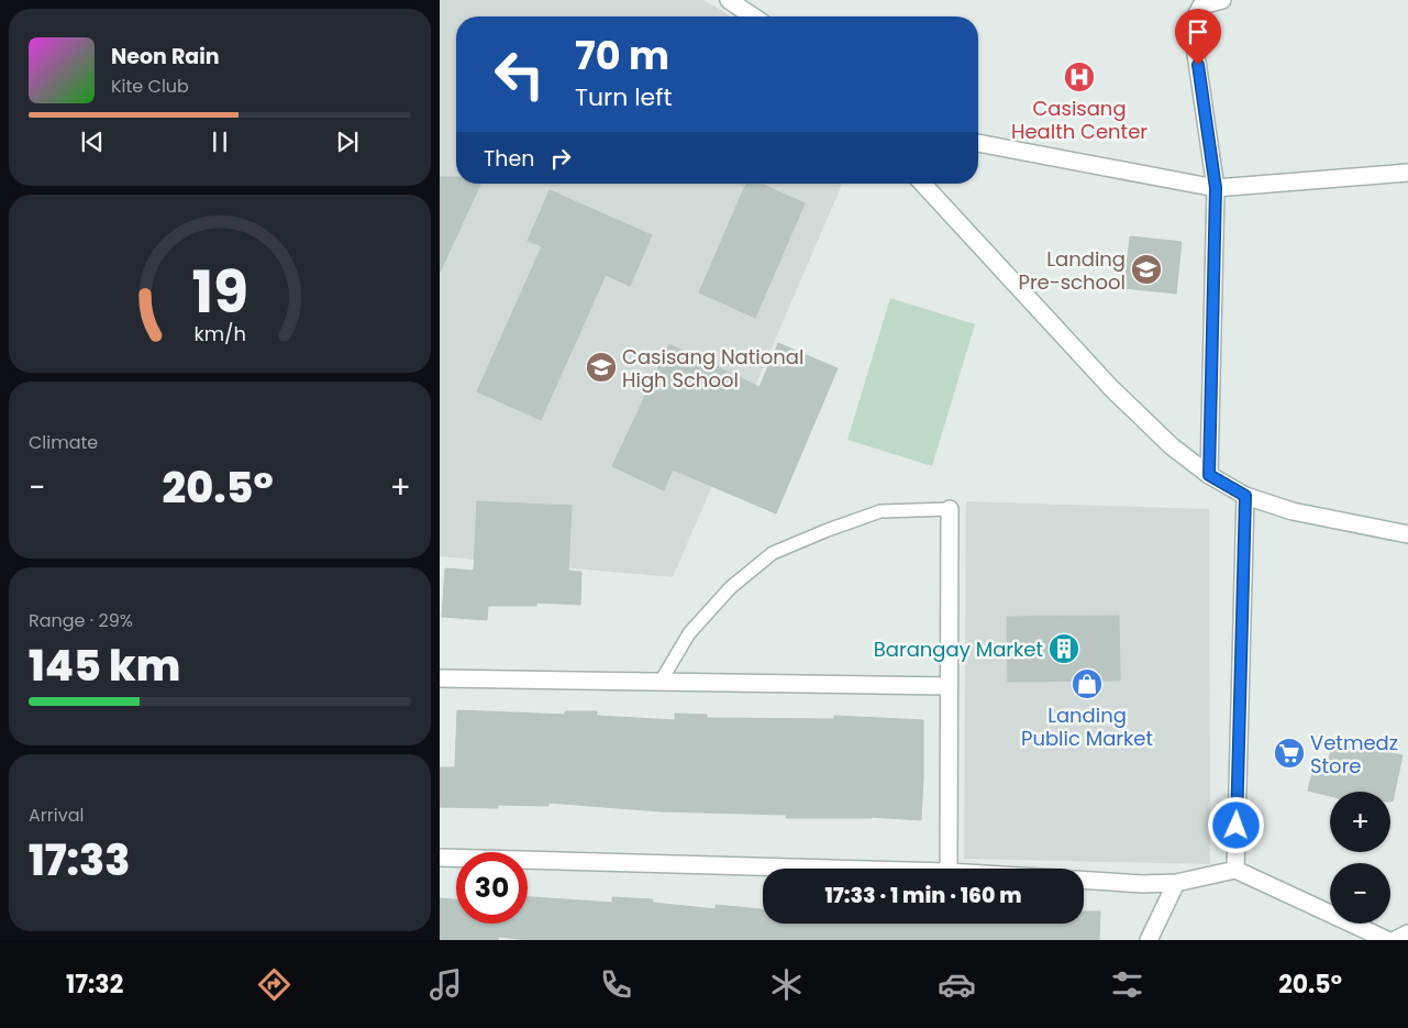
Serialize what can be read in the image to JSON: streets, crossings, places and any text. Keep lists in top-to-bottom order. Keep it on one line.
{"places":{"hospital":["Casisang Health Center"],"school or university":["Landing Pre-school","Casisang National High School"],"building":["Barangay Market"],"shop":["Landing Public Market"],"supermarket":["Vetmedz Store"]},"page":{"turn":["70 m","Turn left"],"song":["Neon Rain","Kite Club"],"then":"Then","tile":["Climate",["Range · 29%","145 km"],["Arrival","17:33"]],"heat":["−","20.5°","+"],"map_buttons":["+","−"],"limit":"30","trip":"17:33 · 1 min · 160 m","tabs":["17:32","20.5°"],"gauge":["19","km/h"]}}
